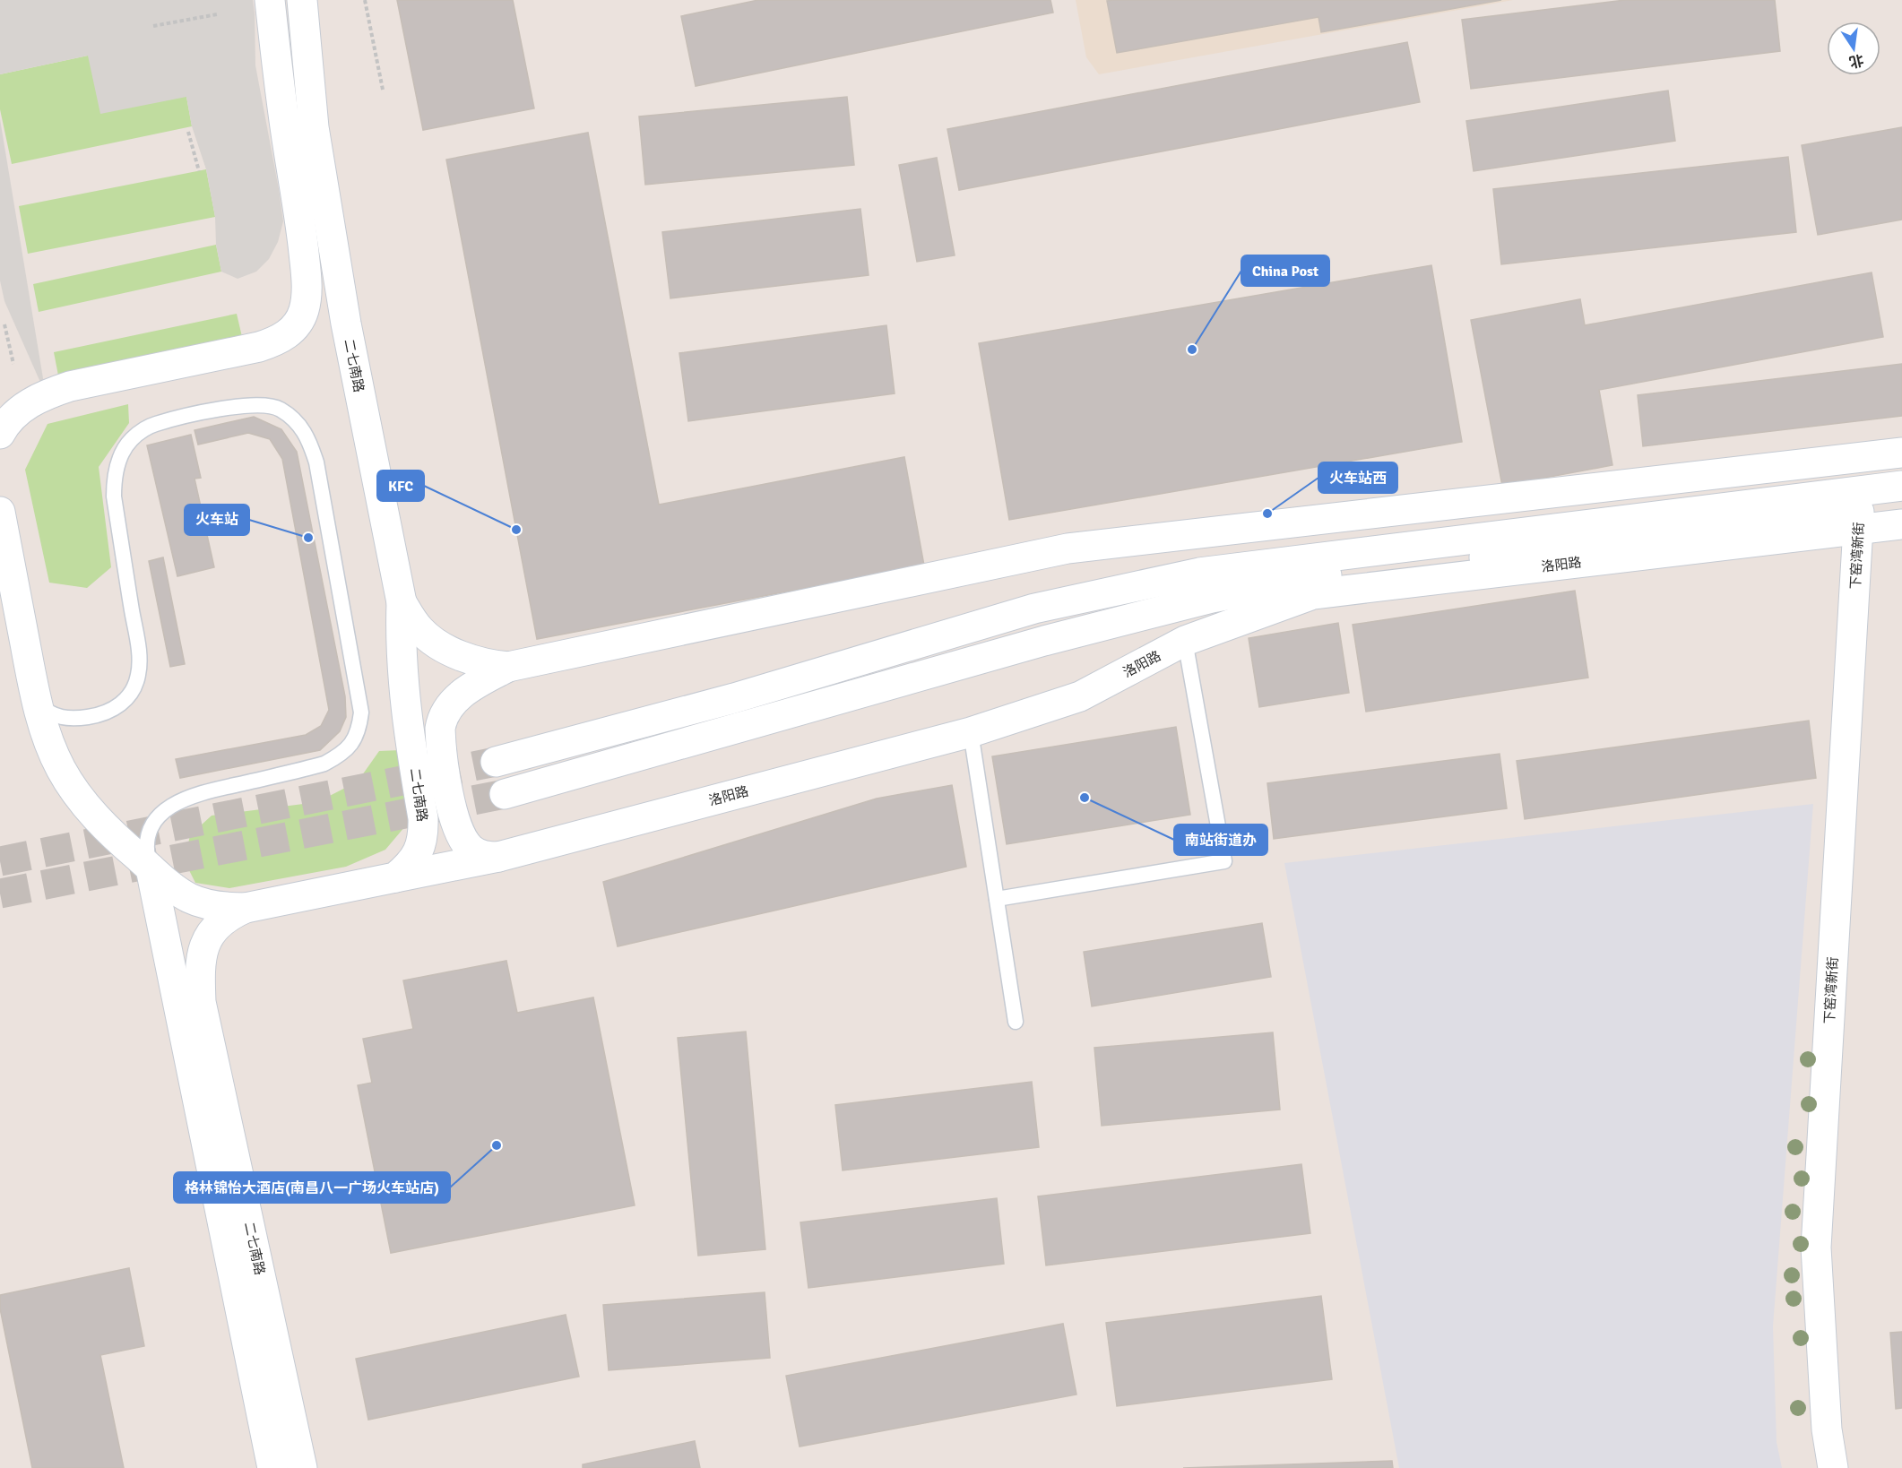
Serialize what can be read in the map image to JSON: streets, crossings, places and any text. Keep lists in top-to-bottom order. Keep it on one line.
{"streets":{"main road":["二七南路","下窑湾新街","洛阳路"]},"crossings":[["二七南路","洛阳路"],["下窑湾新街","洛阳路"]],"places":["China Post","火车站西","KFC","火车站","南站街道办","格林锦怡大酒店(南昌八一广场火车站店)"],"north":"bottom"}
